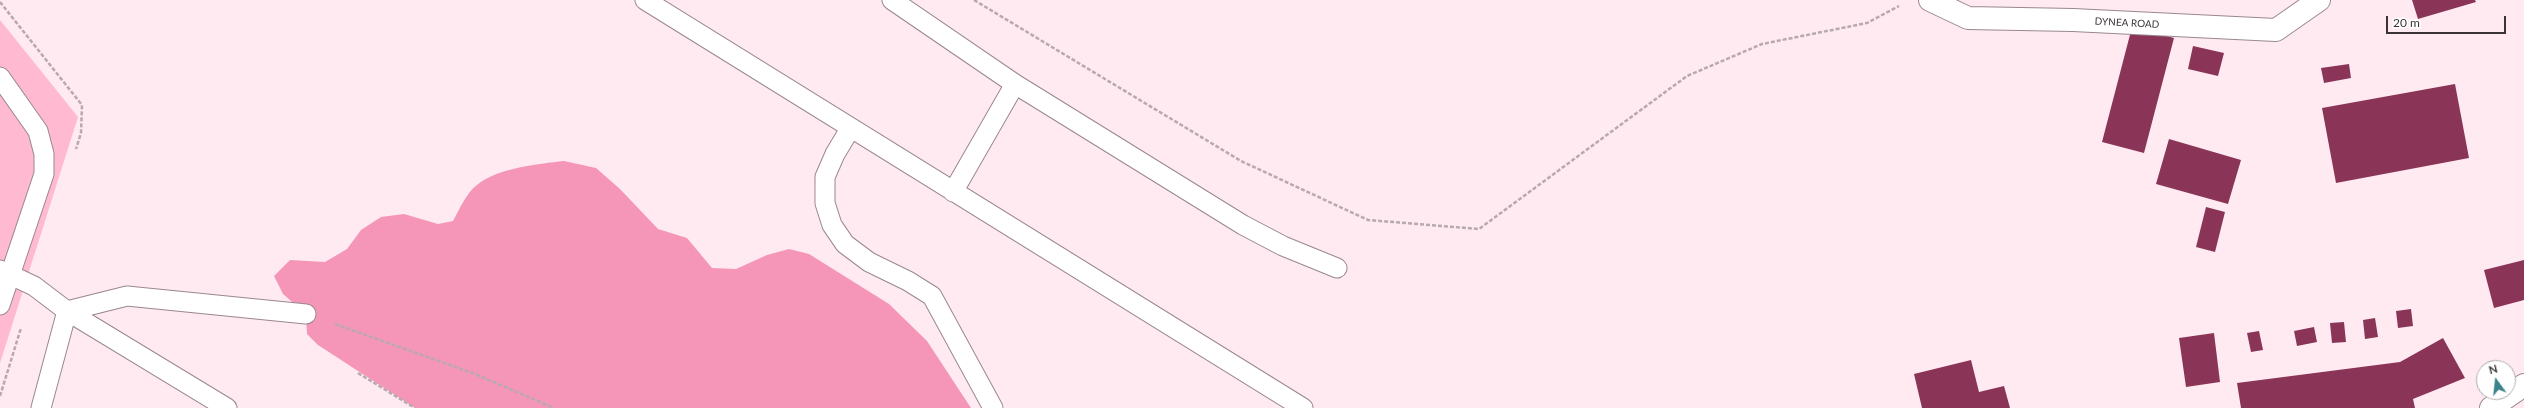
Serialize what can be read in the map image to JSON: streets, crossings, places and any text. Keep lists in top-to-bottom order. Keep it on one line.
{"streets":{"street":["DYNEA ROAD"]},"scale_bar":"20 m","north":"top"}
